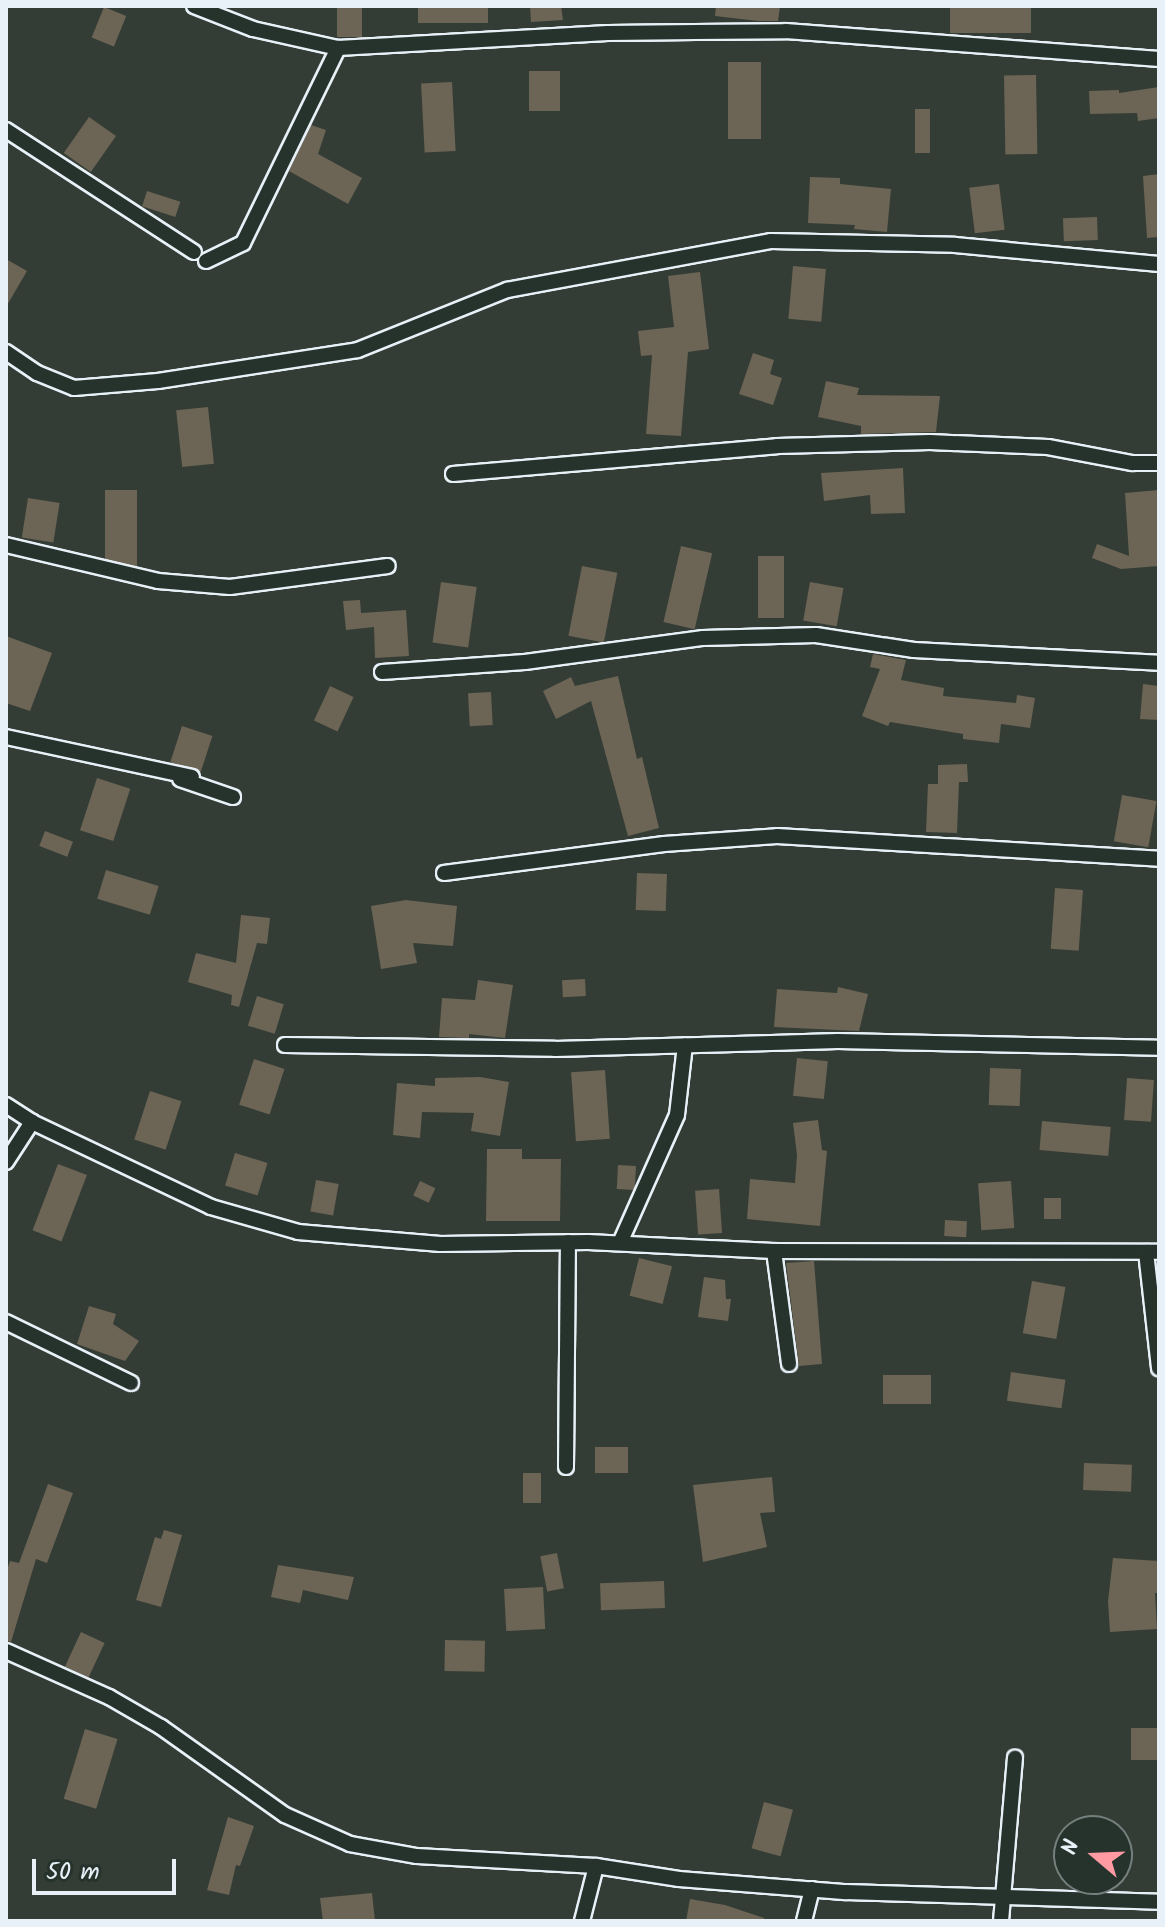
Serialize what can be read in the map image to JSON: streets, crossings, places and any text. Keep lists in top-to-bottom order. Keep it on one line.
{"scale_bar":"50 m","north":"left"}
